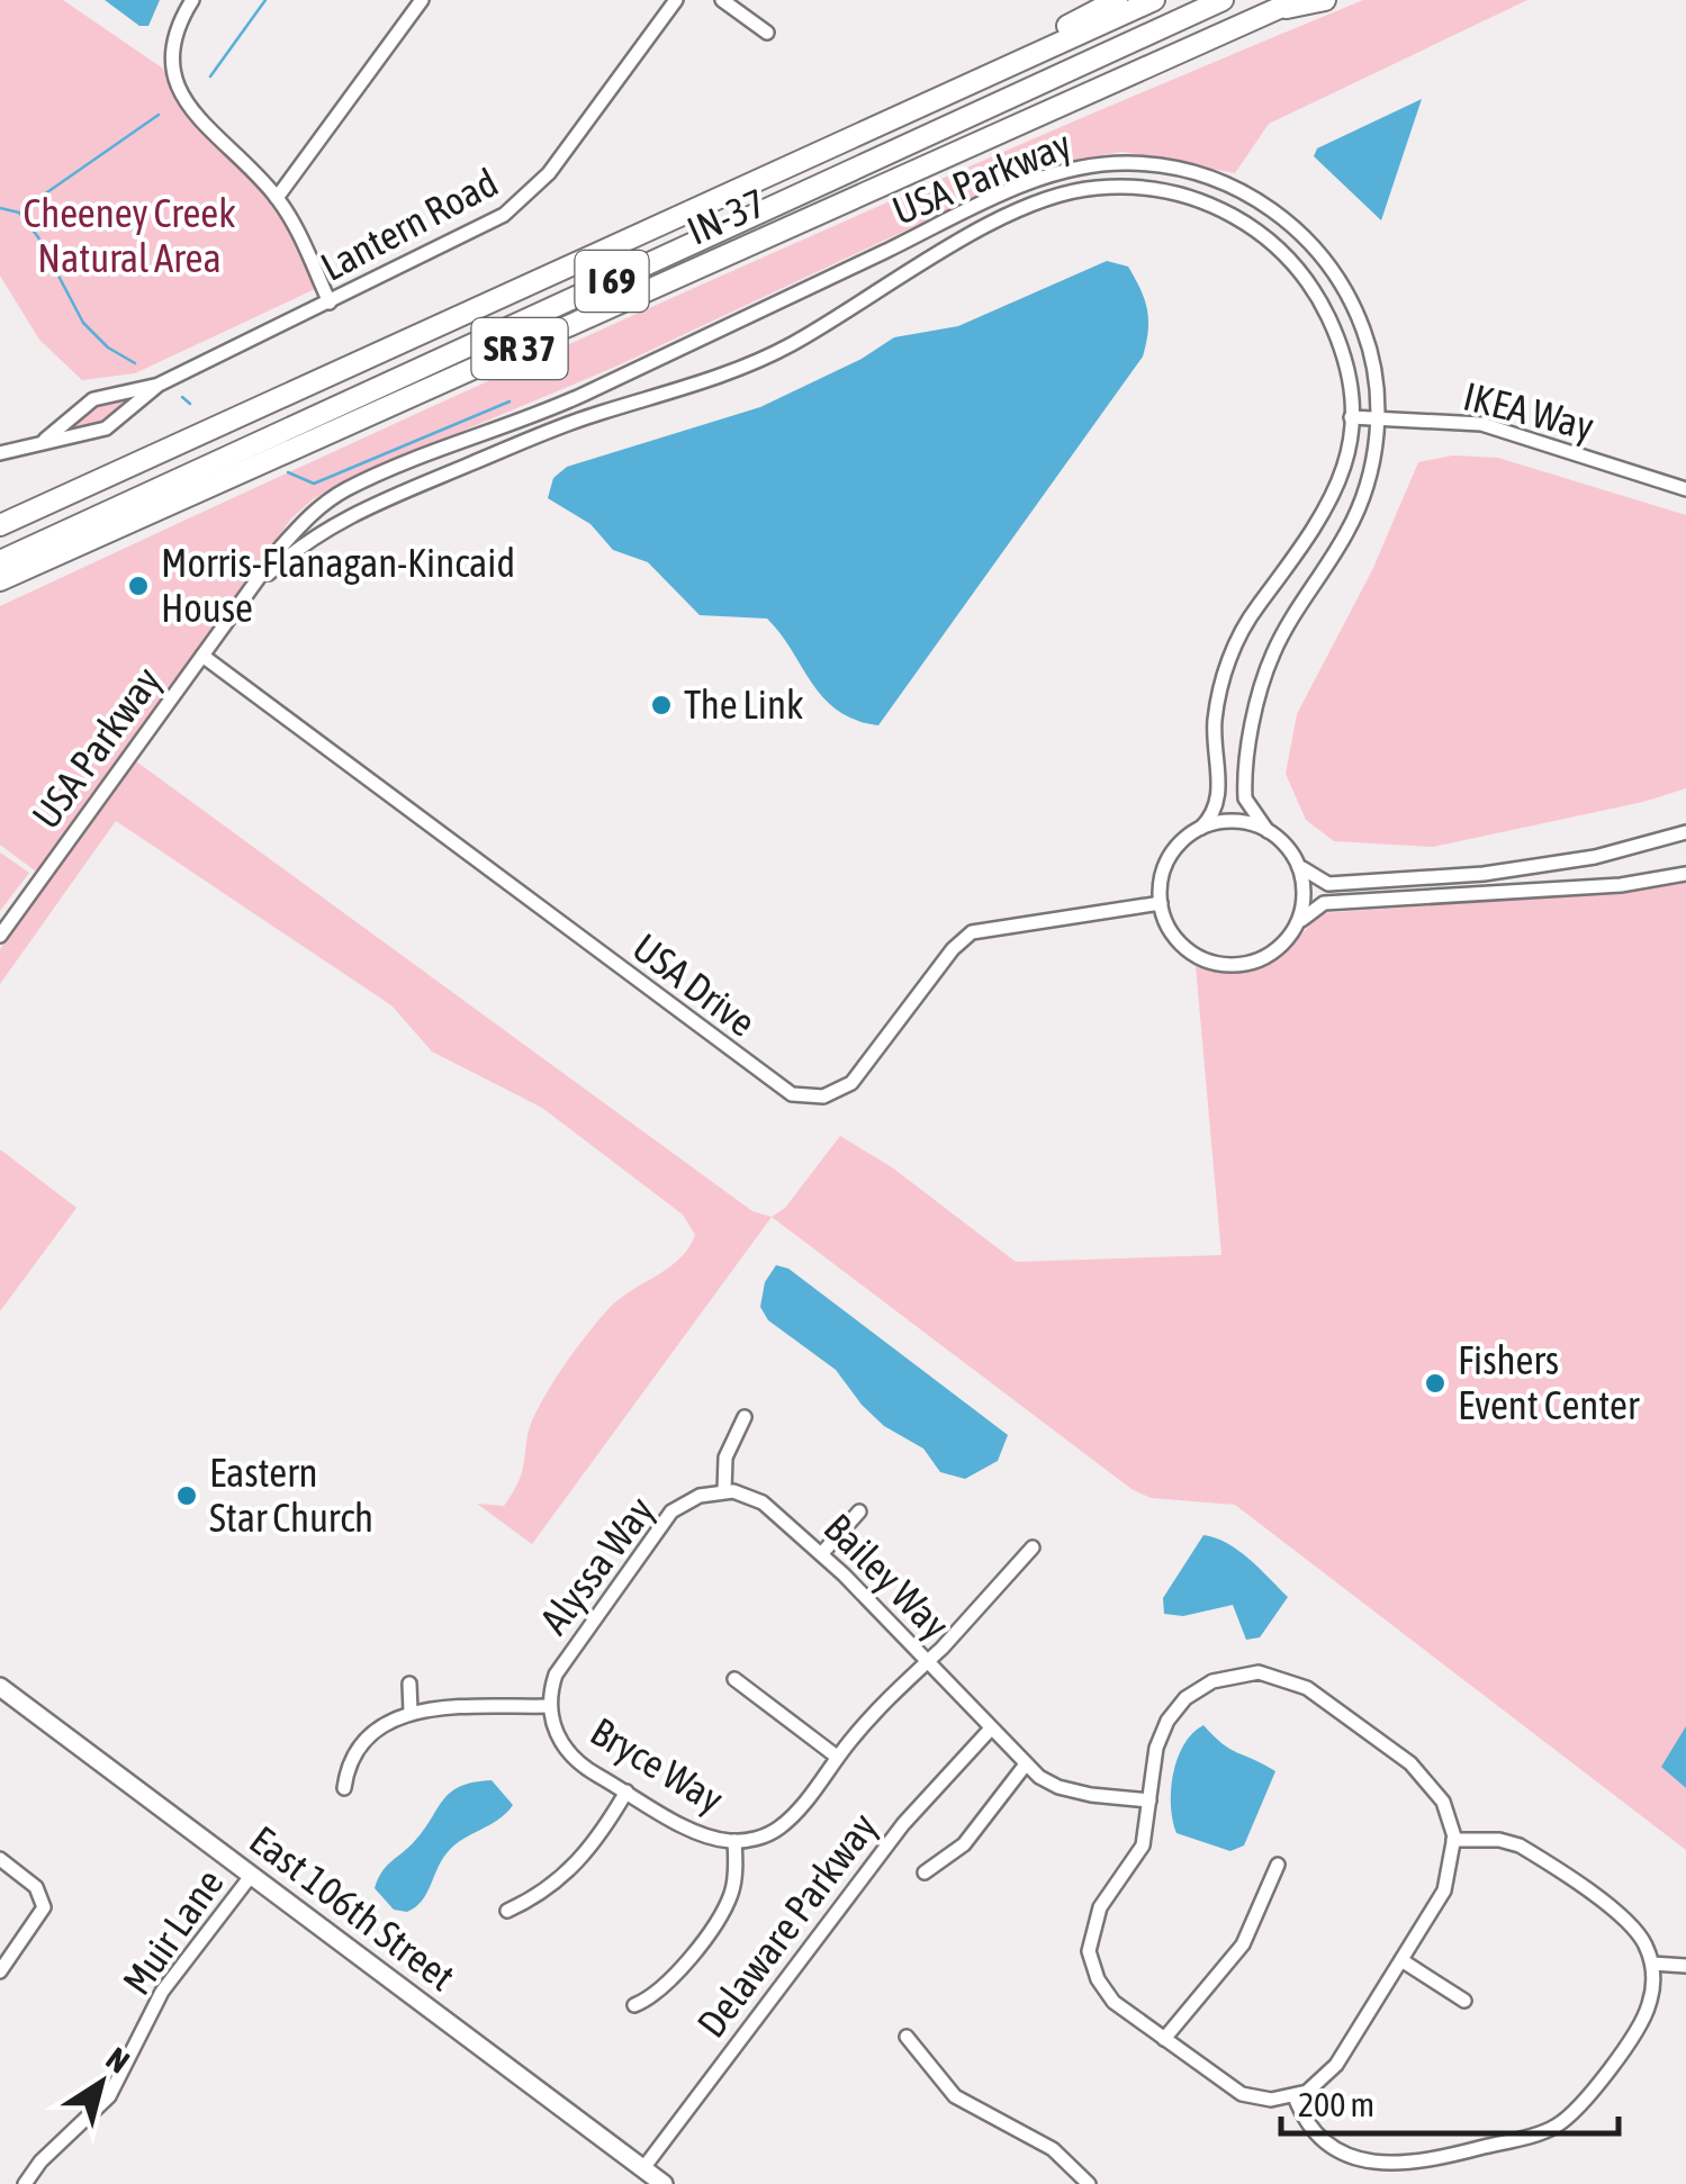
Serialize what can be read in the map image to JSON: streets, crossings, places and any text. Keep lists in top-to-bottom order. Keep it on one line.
{"streets":{"highway":["IN-37","I 69","SR 37"],"main road":["East 106th Street"],"street":["USA Parkway","Lantern Road","IKEA Way","USA Drive","Alyssa Way","Bailey Way","Bryce Way","Delaware Parkway","Muir Lane"]},"crossings":[["USA Parkway","IKEA Way"],["USA Parkway","USA Drive"],["Alyssa Way","Bailey Way"],["Alyssa Way","Bryce Way"],["Bailey Way","Bryce Way"],["Bailey Way","Delaware Parkway"],["East 106th Street","Delaware Parkway"],["East 106th Street","Muir Lane"]],"parks":["Cheeney Creek Natural Area"],"places":["Morris-Flanagan-Kincaid House","The Link","Fishers Event Center","Eastern Star Church"],"scale_bar":"200 m","north":"top right"}
